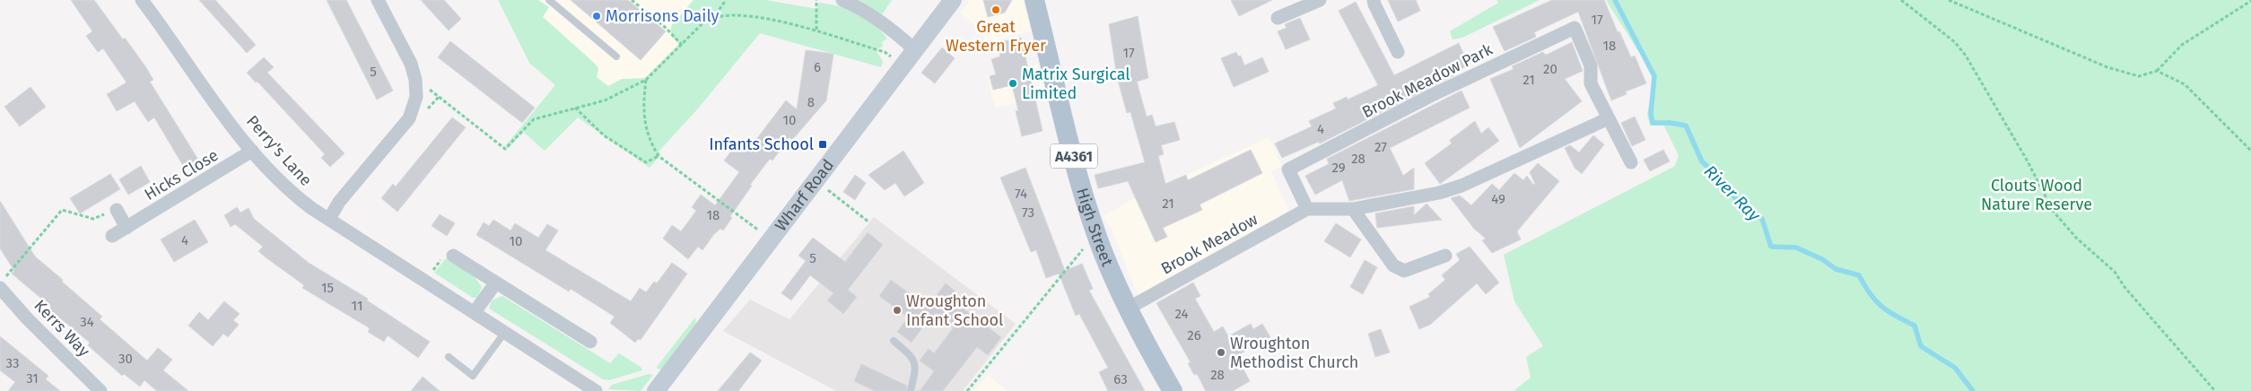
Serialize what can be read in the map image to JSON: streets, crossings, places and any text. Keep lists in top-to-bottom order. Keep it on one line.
{"streets":{"main road":["A4361","Wharf Road","High Street"],"street":["Brook Meadow Park","Perry's Lane","Hicks Close","Brook Meadow","Kerrs Way"]},"crossings":[["Brook Meadow Park","Brook Meadow"],["Perry's Lane","Hicks Close"],["High Street","Brook Meadow"]],"water":["River Ray"],"parks":["Clouts Wood Nature Reserve"],"places":{"other":["Great Western Fryer","Morrisons Daily","Matrix Surgical Limited","Wroughton Infant School","Wroughton Methodist Church"],"transit":["Infants School"]},"house_numbers":["17","18","17","6","20","5","21","8","10","4","27","28","29","74","49","21","73","18","4","10","5","15","11","24","34","26","30","33","28","31","63"]}
